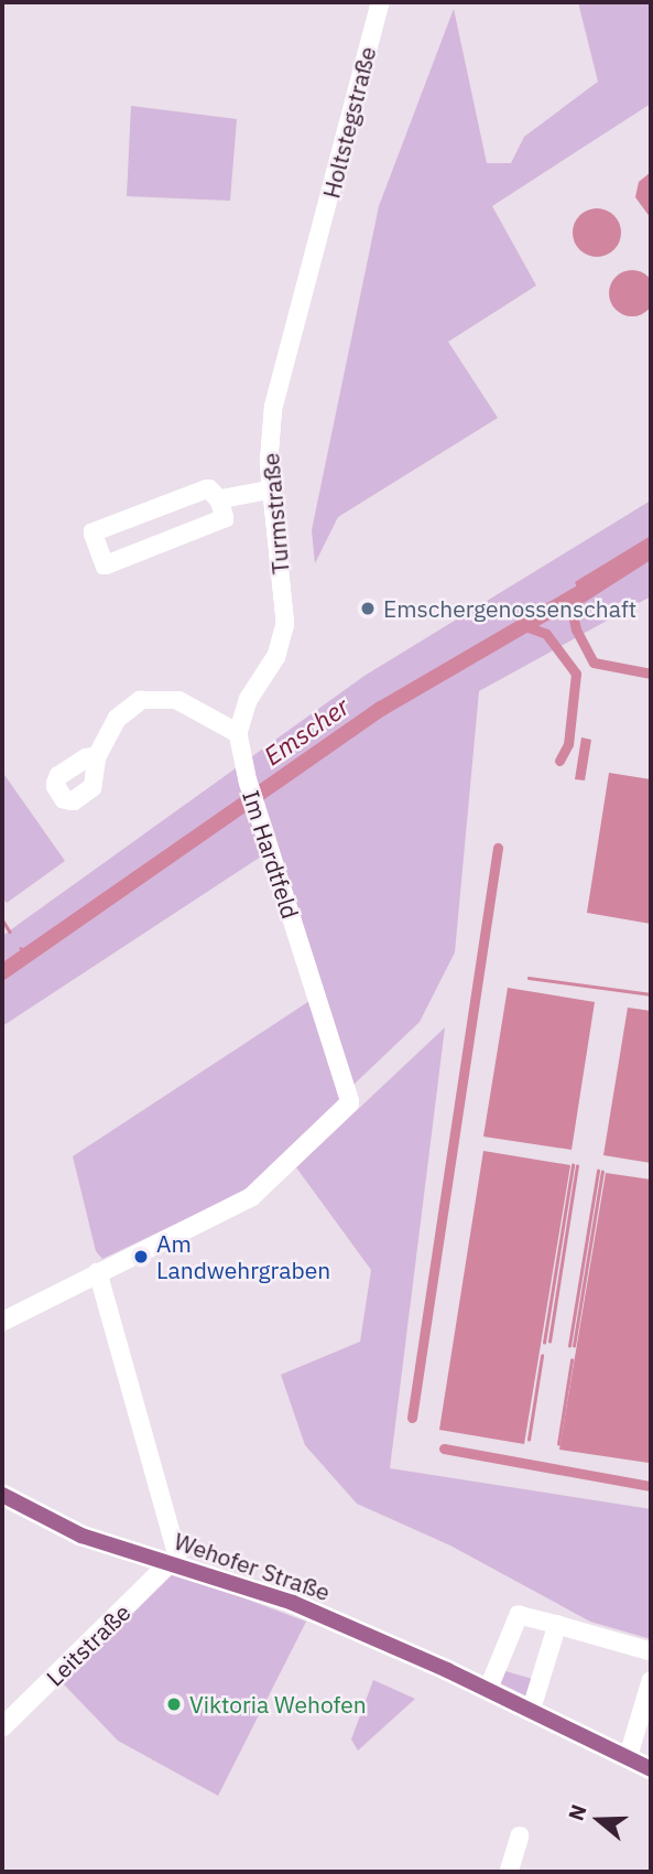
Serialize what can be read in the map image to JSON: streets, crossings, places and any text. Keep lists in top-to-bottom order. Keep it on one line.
{"streets":{"main road":["Wehofer Straße"],"street":["Holtstegstraße","Turmstraße","Im Hardtfeld","Leitstraße"]},"crossings":[["Holtstegstraße","Turmstraße"],["Turmstraße","Im Hardtfeld"],["Wehofer Straße","Leitstraße"]],"water":["Emscher"],"places":["Emschergenossenschaft","Am Landwehrgraben","Viktoria Wehofen"],"north":"left"}
